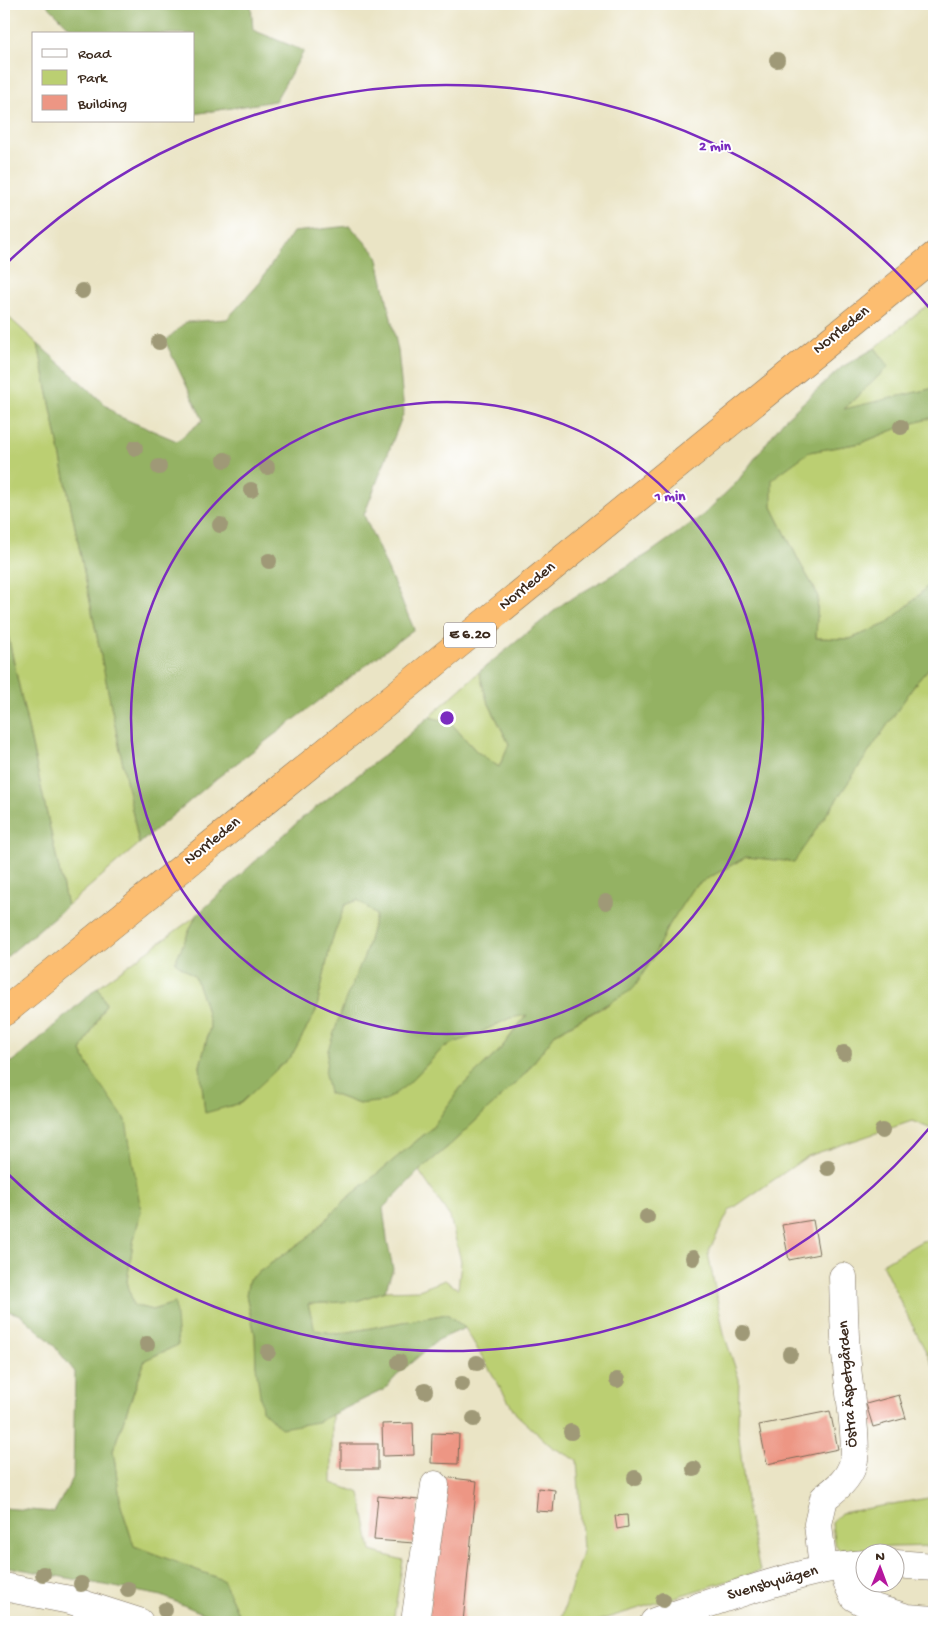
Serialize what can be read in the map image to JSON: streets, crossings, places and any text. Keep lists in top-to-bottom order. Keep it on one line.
{"streets":{"highway":["Norrleden","E 6.20"],"street":["Östra Äspetgården","Svensbyvägen"]},"crossings":[["Östra Äspetgården","Svensbyvägen"]],"legend":["Road","Park","Building"],"north":"top","rings":["2 min","1 min"]}
